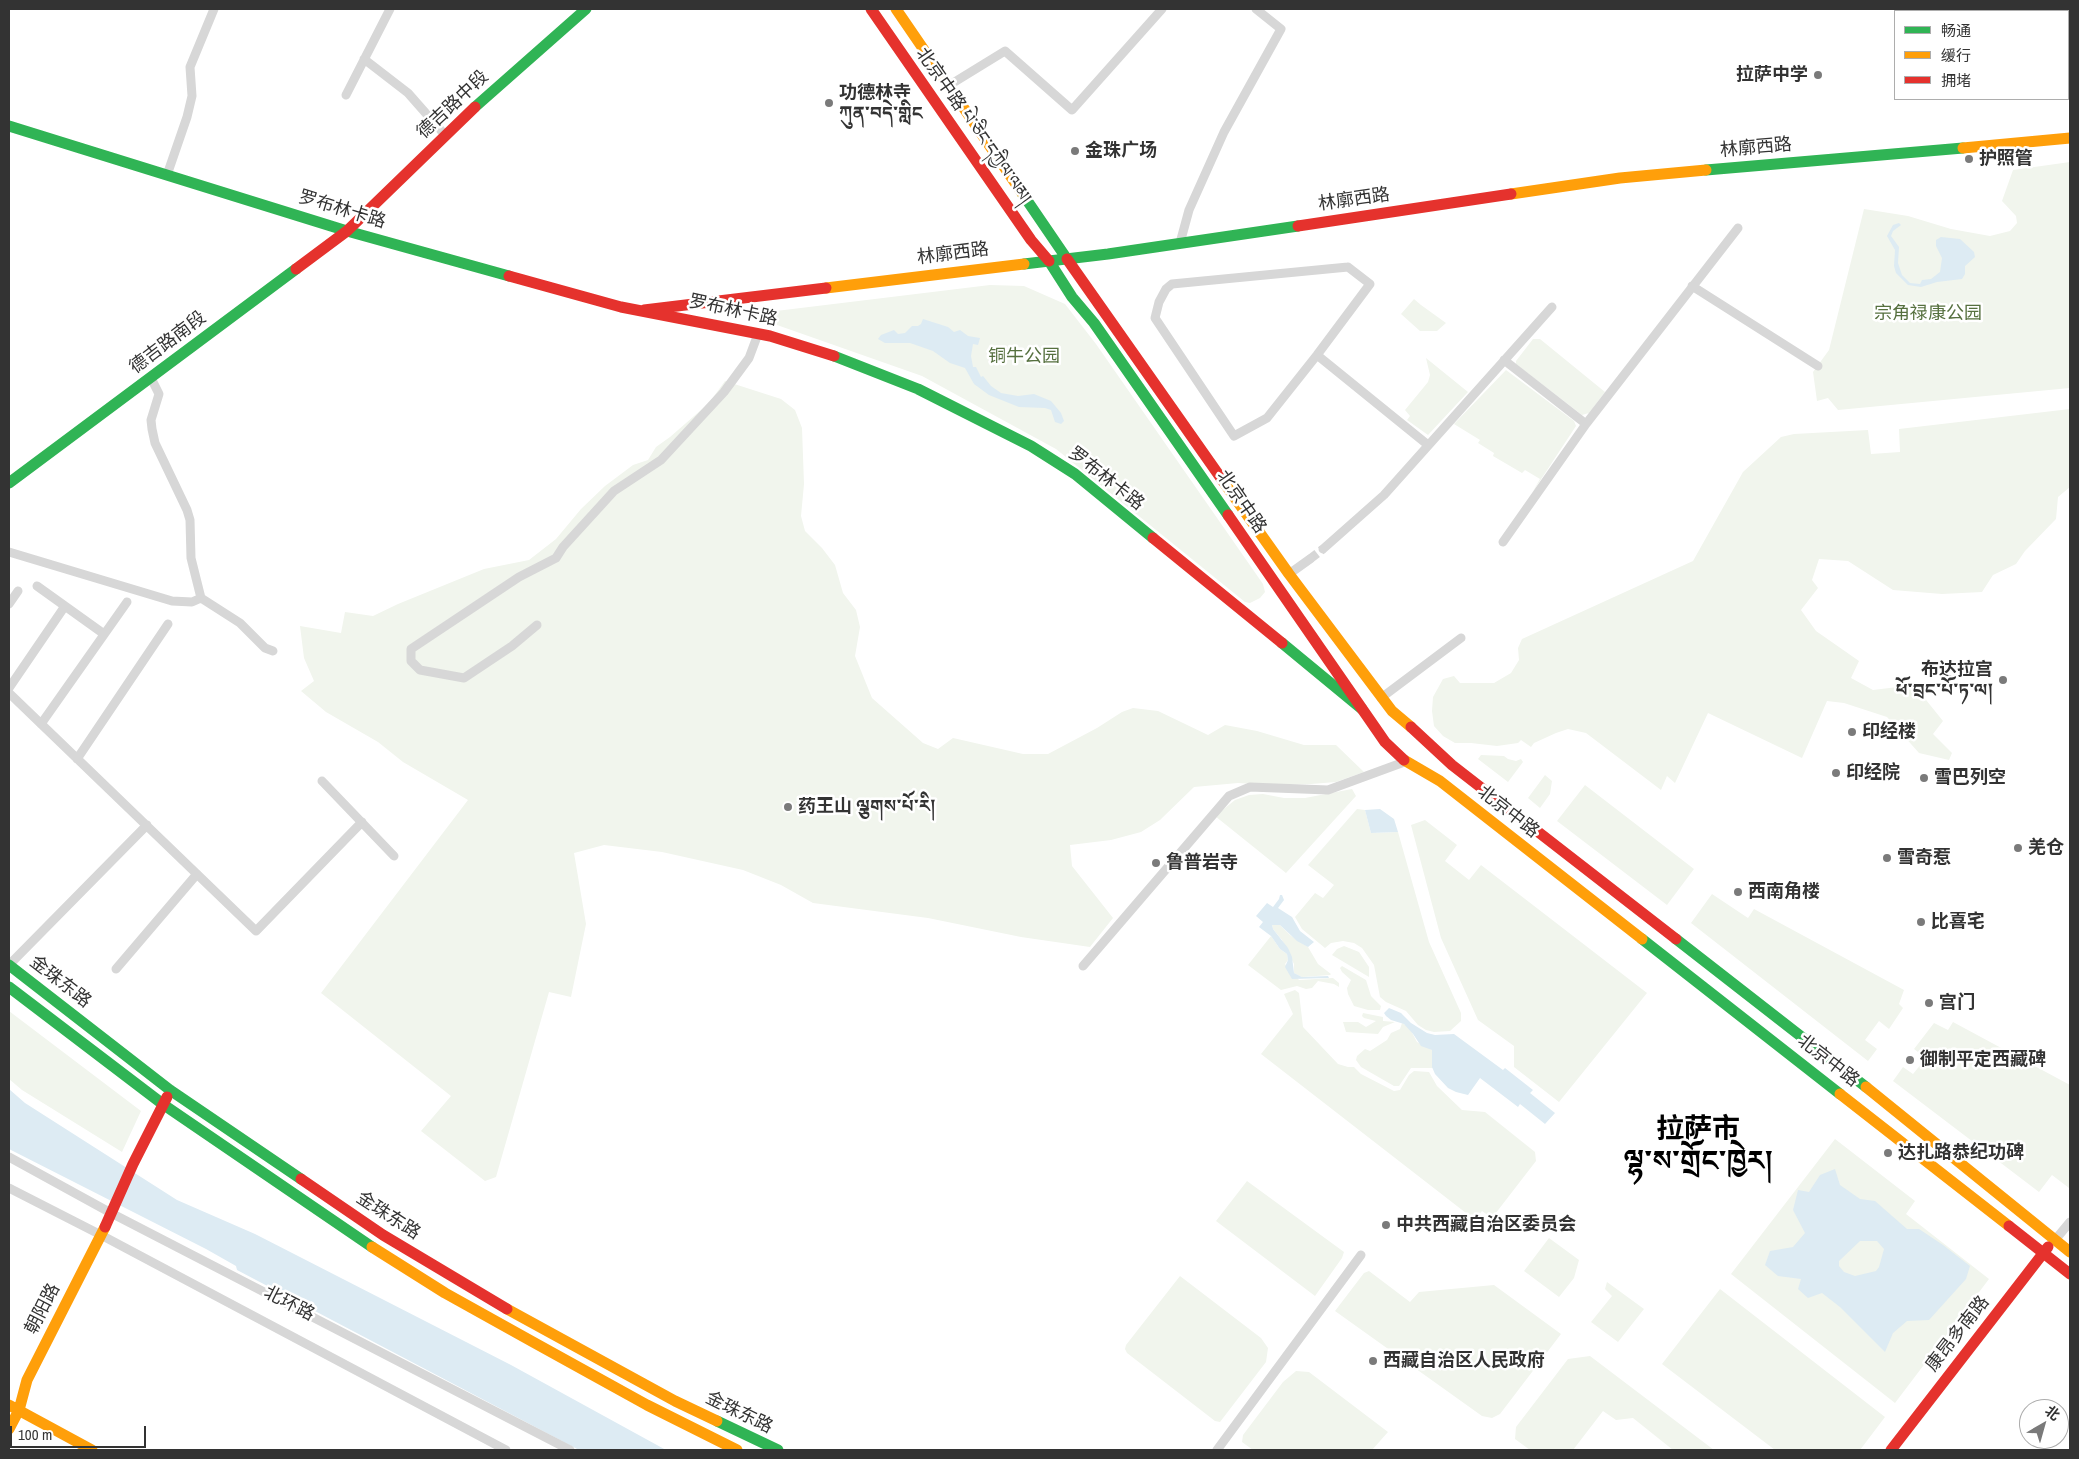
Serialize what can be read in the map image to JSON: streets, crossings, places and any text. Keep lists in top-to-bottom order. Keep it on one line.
{"streets":{"main road":["德吉路中段","北京中路 པེ་ཅིང་དཀྱིལ་ལམ།","林廓西路","罗布林卡路","德吉路南段","北京中路","金珠东路","朝阳路","康昂多南路"],"street":["北环路"]},"crossings":[["德吉路中段","罗布林卡路"],["德吉路中段","德吉路南段"],["北京中路 པེ་ཅིང་དཀྱིལ་ལམ།","林廓西路"],["北京中路 པེ་ཅིང་དཀྱིལ་ལམ།","北京中路"],["林廓西路","罗布林卡路"],["林廓西路","北京中路"],["罗布林卡路","德吉路南段"],["罗布林卡路","北京中路"],["北京中路","康昂多南路"],["金珠东路","朝阳路"],["北环路","朝阳路"]],"districts":["拉萨市 ལྷ་ས་གྲོང་ཁྱེར།"],"parks":["宗角禄康公园","铜牛公园"],"places":["拉萨中学","功德林寺 ཀུན་བདེ་གླིང","金珠广场","护照管","布达拉宫 ཕོ་བྲང་པོ་ཏ་ལ།","印经楼","印经院","雪巴列空","药王山 ལྕགས་པོ་རི།","羌仓","雪奇惹","鲁普岩寺","西南角楼","比喜宅","宫门","御制平定西藏碑","达扎路恭纪功碑","中共西藏自治区委员会","西藏自治区人民政府"],"legend":["畅通","缓行","拥堵"],"scale_bar":"100 m","north":"top right"}
